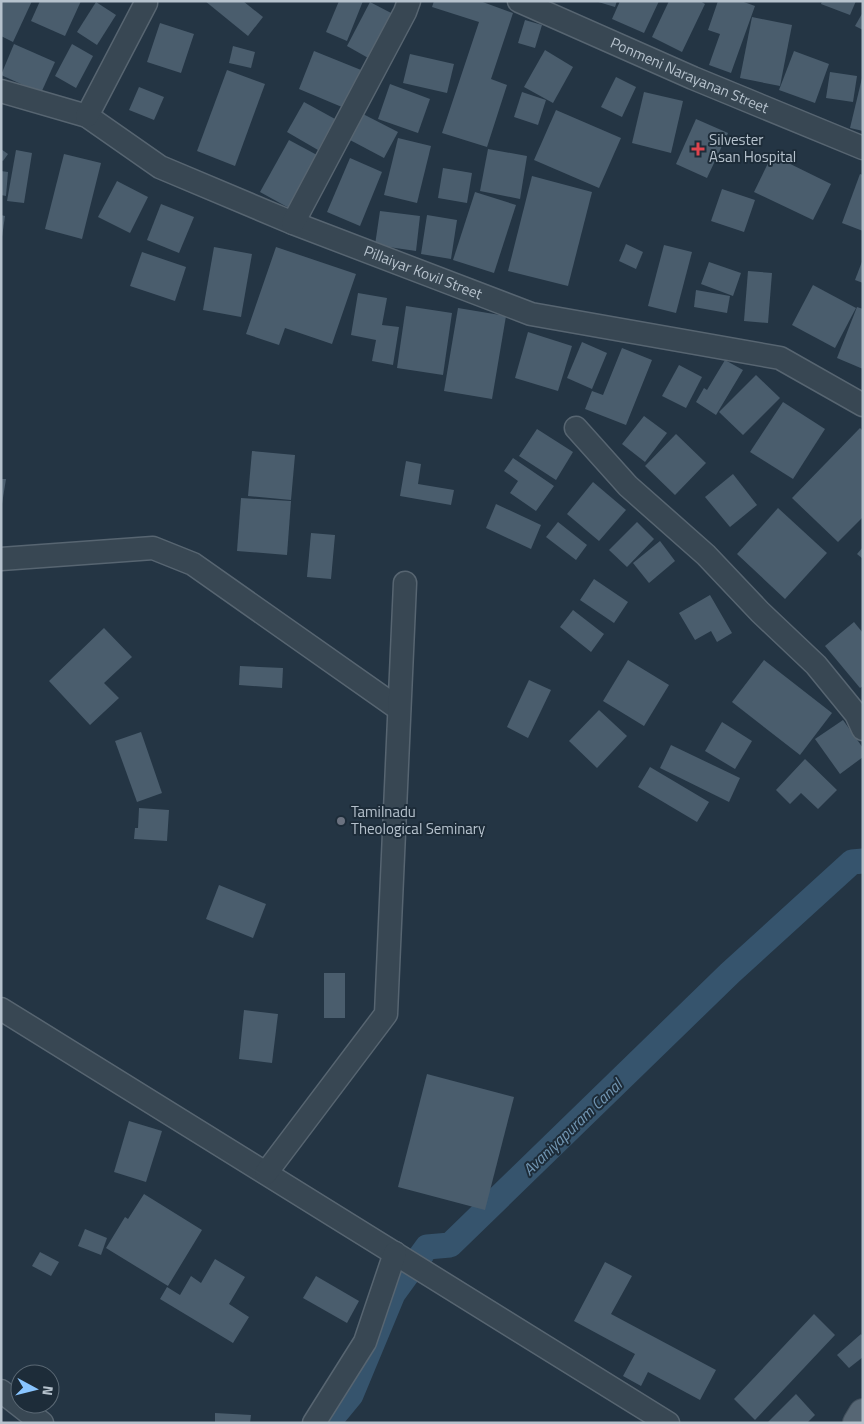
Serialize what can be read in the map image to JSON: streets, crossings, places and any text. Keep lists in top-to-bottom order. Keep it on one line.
{"streets":{"street":["Ponmeni Narayanan Street","Pillaiyar Kovil Street"]},"water":["Avaniyapuram Canal"],"places":{"health":["Silvester Asan Hospital"],"other":["Tamilnadu Theological Seminary"]},"north":"right"}
